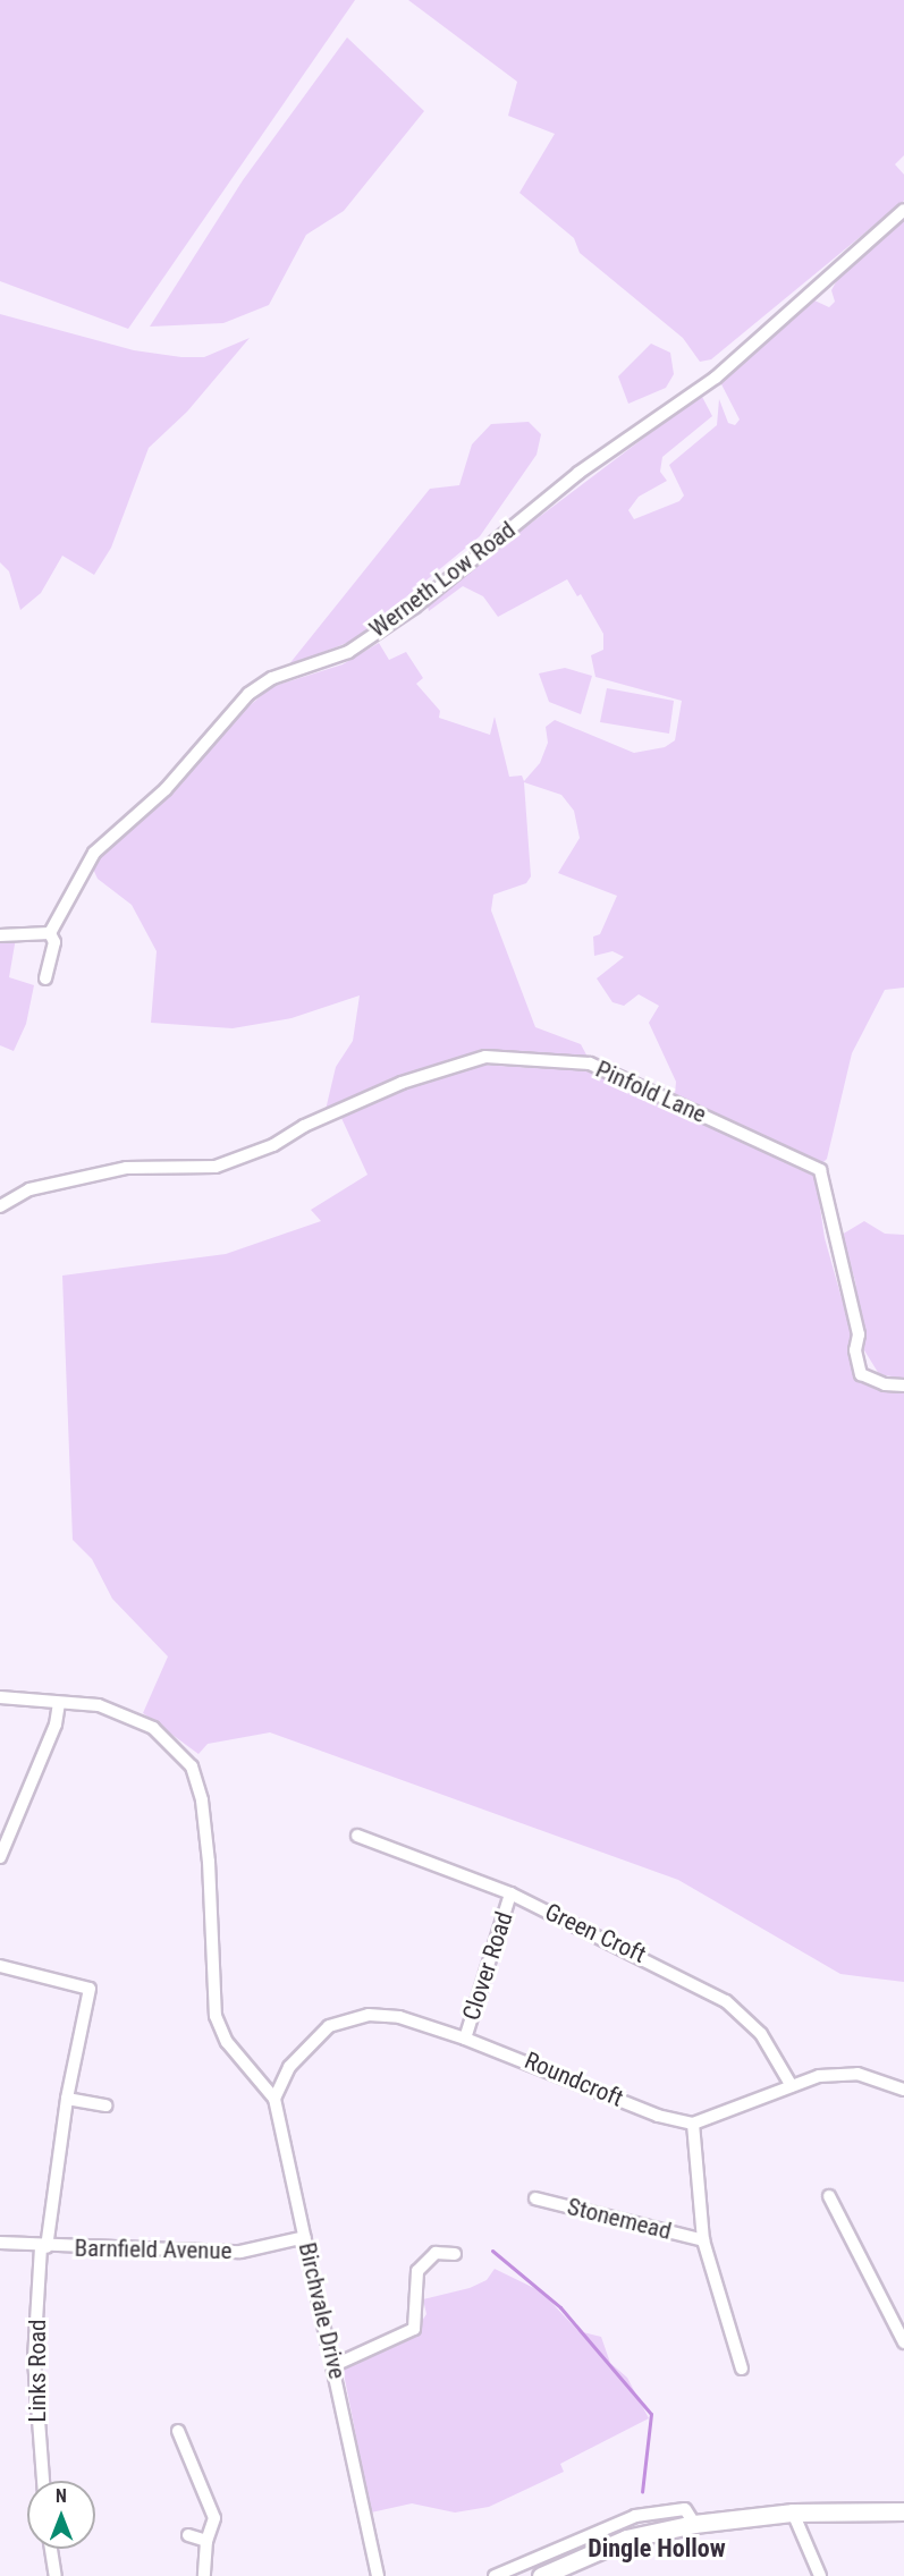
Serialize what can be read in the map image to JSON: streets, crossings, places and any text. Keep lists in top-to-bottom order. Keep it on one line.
{"streets":{"street":["Werneth Low Road","Pinfold Lane","Green Croft","Clover Road","Roundcroft","Stonemead","Barnfield Avenue","Birchvale Drive","Links Road"]},"crossings":[["Green Croft","Clover Road"],["Clover Road","Roundcroft"],["Roundcroft","Birchvale Drive"],["Barnfield Avenue","Birchvale Drive"],["Barnfield Avenue","Links Road"]],"districts":["Dingle Hollow"],"north":"top"}
